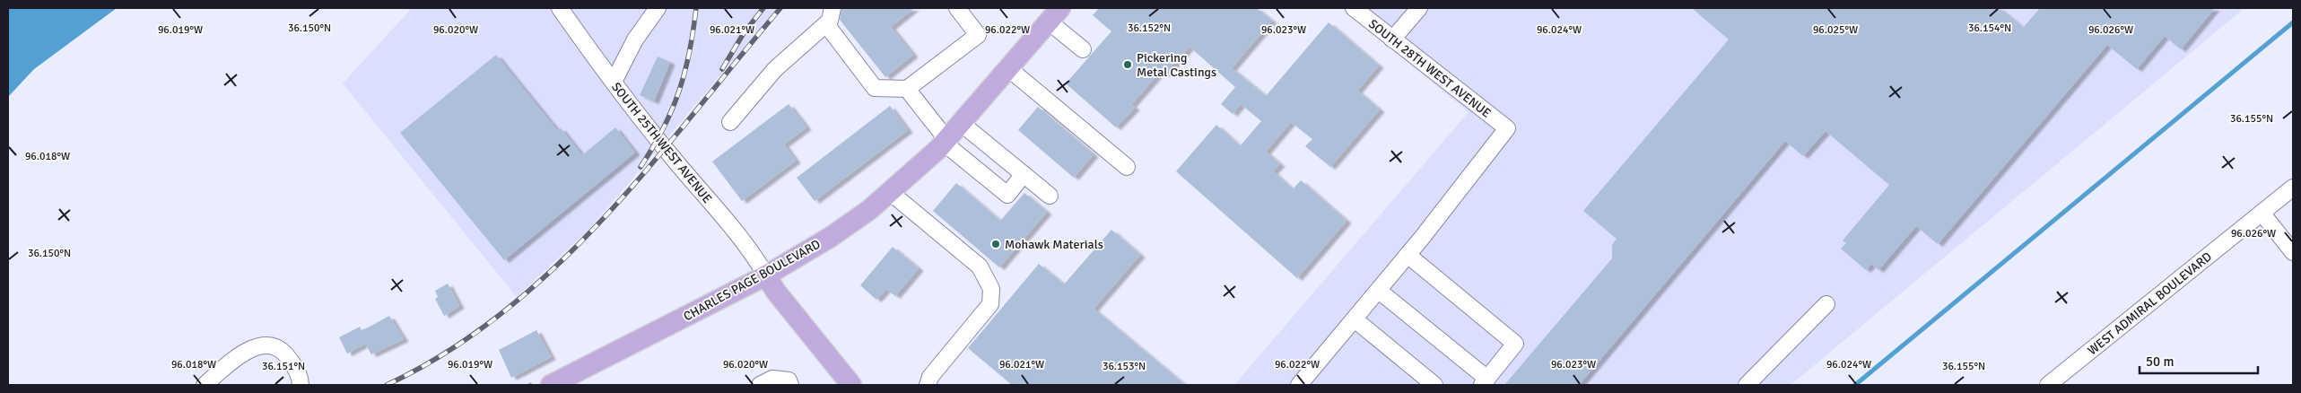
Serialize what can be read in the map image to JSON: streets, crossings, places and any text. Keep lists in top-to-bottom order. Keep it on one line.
{"streets":{"main road":["CHARLES PAGE BOULEVARD"],"street":["SOUTH 28TH WEST AVENUE","SOUTH 25TH WEST AVENUE","WEST ADMIRAL BOULEVARD"]},"crossings":[["SOUTH 25TH WEST AVENUE","CHARLES PAGE BOULEVARD"]],"places":["Pickering Metal Castings","Mohawk Materials"],"scale_bar":"50 m","coordinates":["36.154°N","36.150°N","36.152°N","96.019°W","96.020°W","96.021°W","96.022°W","96.023°W","96.024°W","96.025°W","96.026°W","36.155°N","96.018°W","36.151°N","36.153°N"]}
